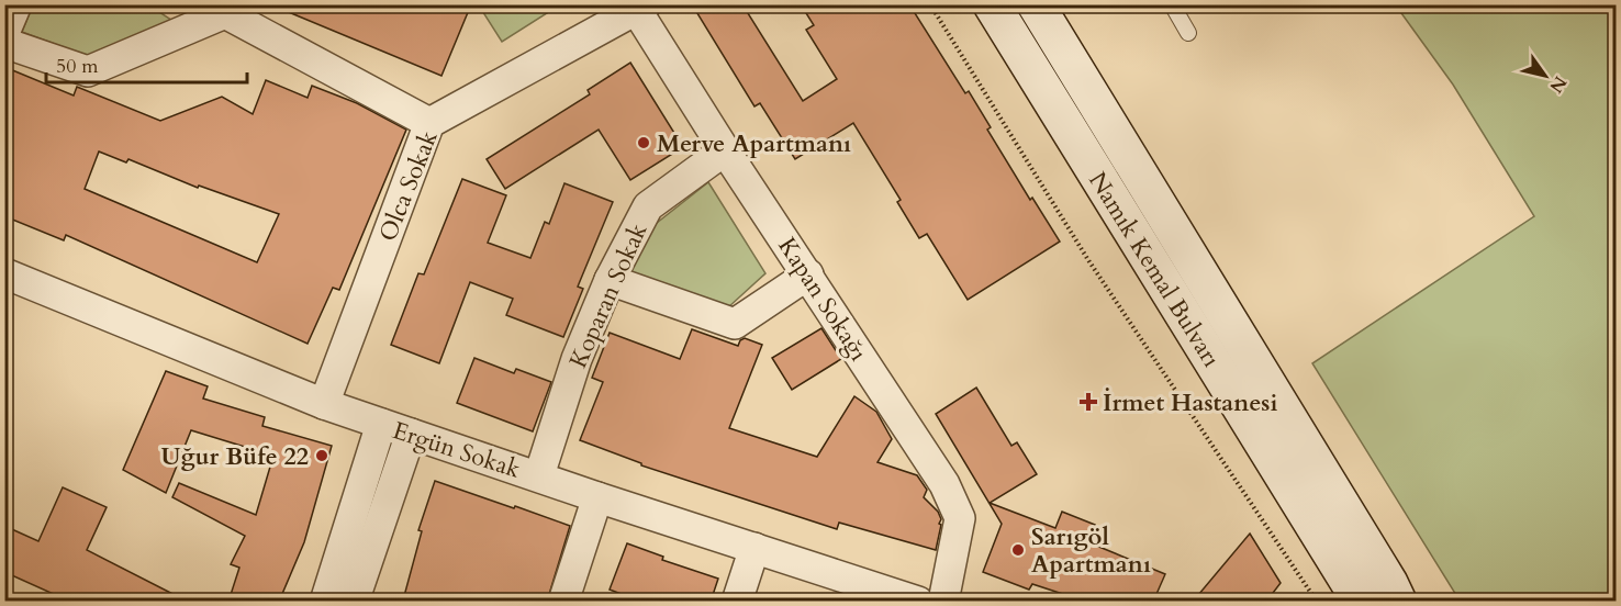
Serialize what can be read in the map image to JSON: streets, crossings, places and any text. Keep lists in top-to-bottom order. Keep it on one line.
{"streets":{"main road":["Namık Kemal Bulvarı"],"street":["Olca Sokak","Koparan Sokak","Kapan Sokağı","Ergün Sokak"]},"crossings":[["Olca Sokak","Kapan Sokağı"],["Olca Sokak","Ergün Sokak"],["Koparan Sokak","Kapan Sokağı"],["Koparan Sokak","Ergün Sokak"]],"places":{"other":["Merve Apartmanı","Uğur Büfe 22","Sarıgöl Apartmanı"],"health":["İrmet Hastanesi"]},"scale_bar":"50 m","north":"bottom right"}
